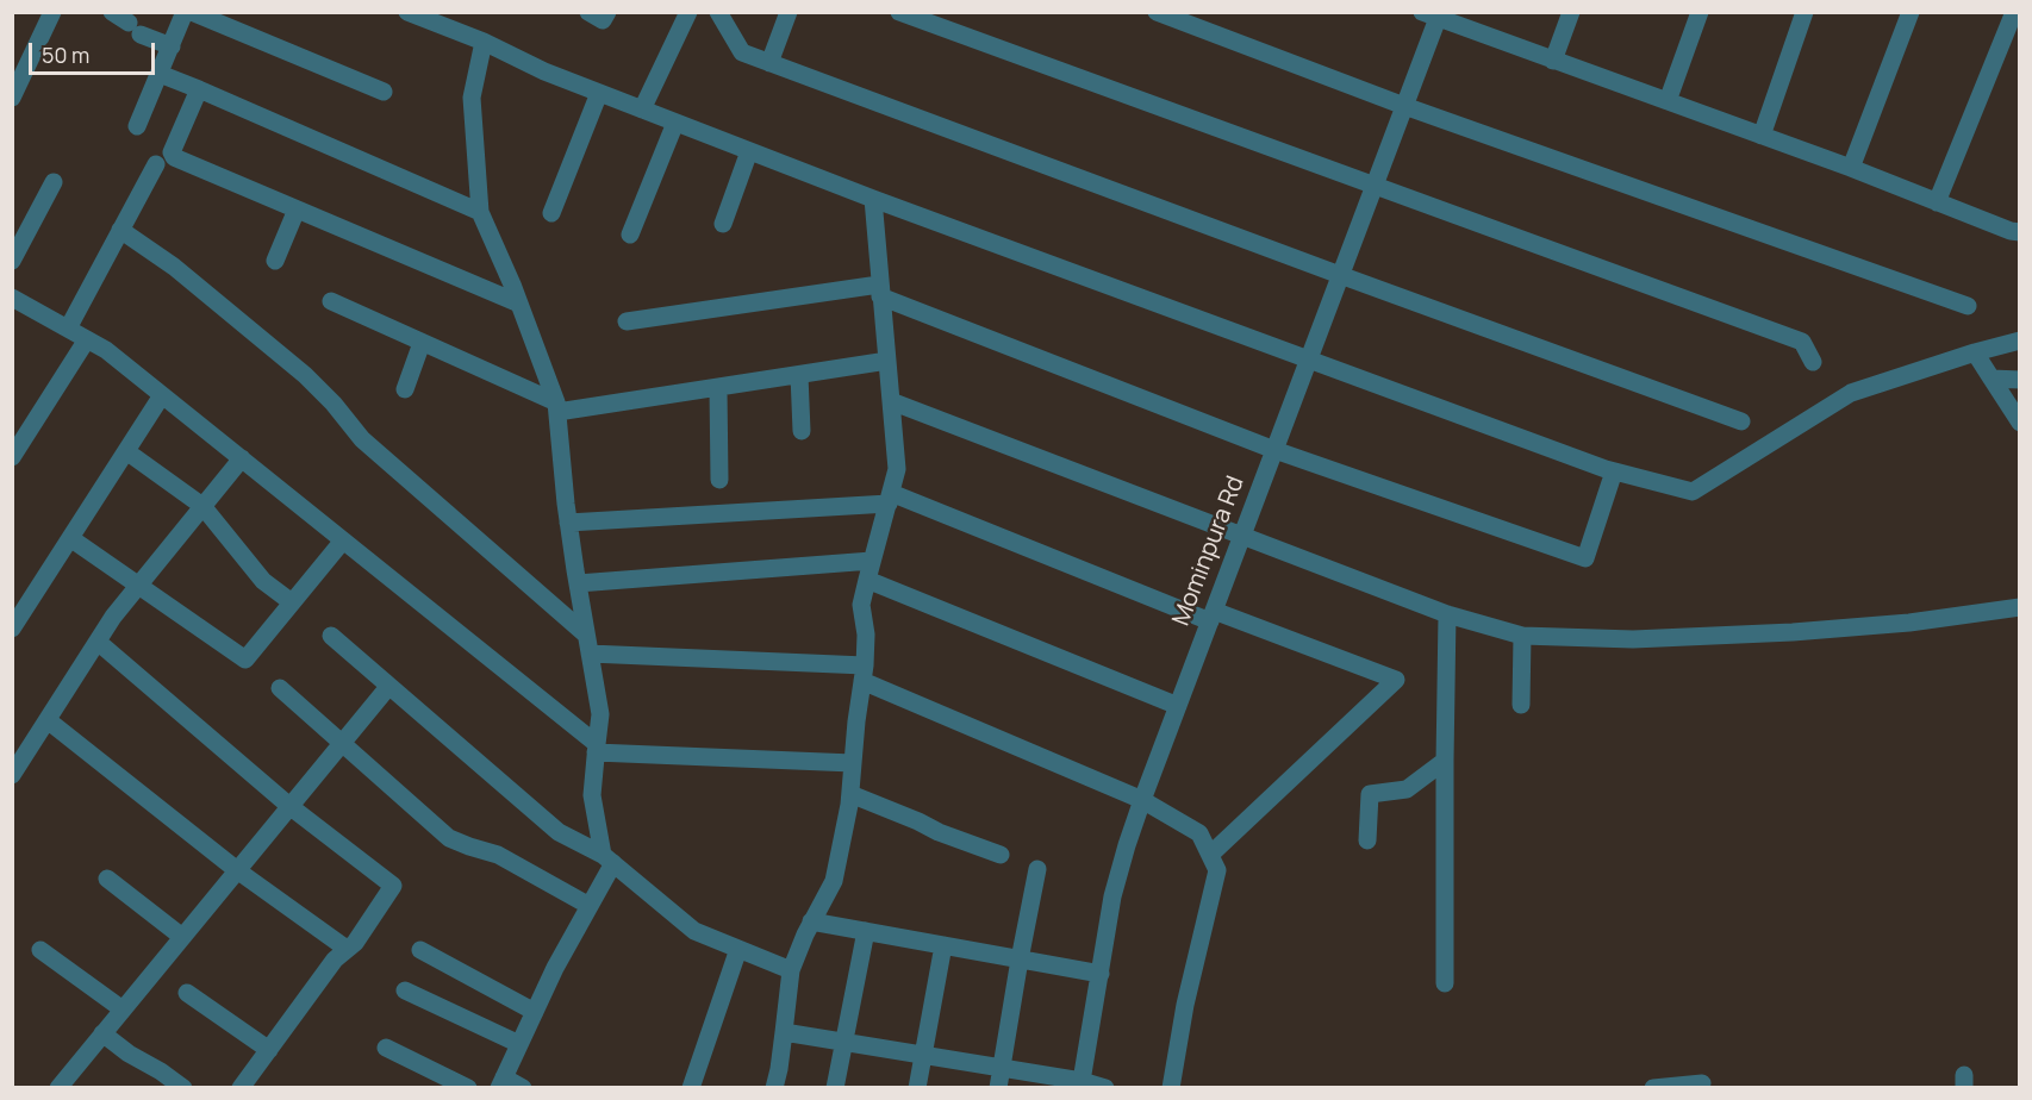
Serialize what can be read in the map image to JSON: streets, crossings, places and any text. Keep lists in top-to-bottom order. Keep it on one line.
{"streets":{"street":["Mominpura Rd"]},"scale_bar":"50 m"}
